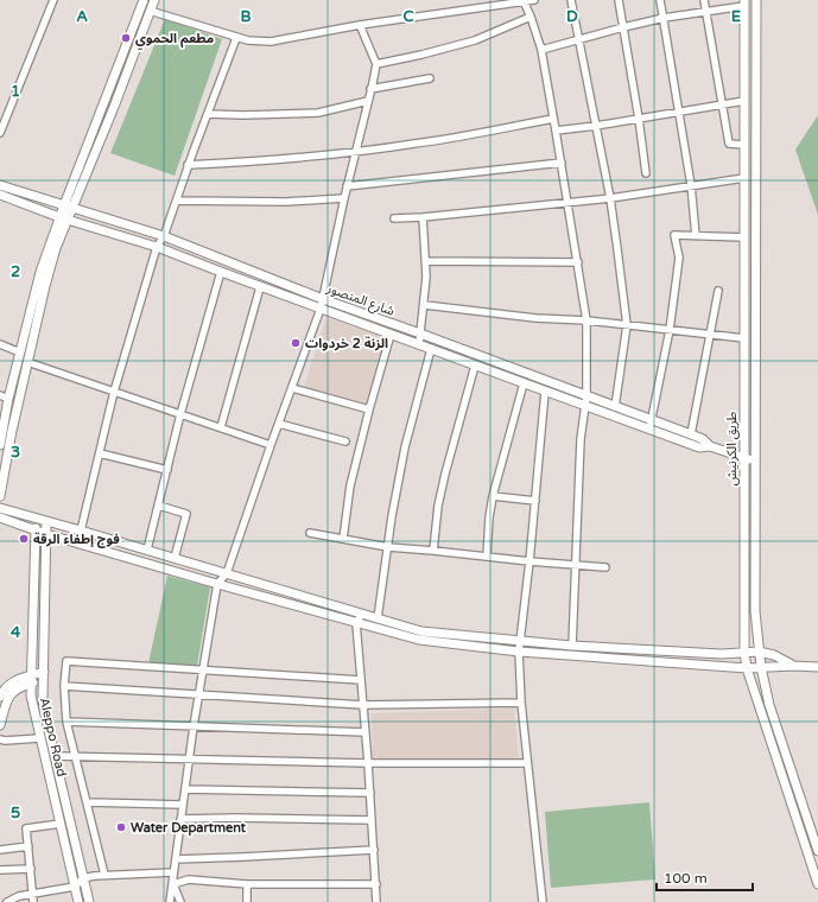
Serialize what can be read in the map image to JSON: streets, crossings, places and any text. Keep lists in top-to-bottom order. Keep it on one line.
{"streets":{"main road":["شارع المنصور","طريق الكرنيش","Aleppo Road"]},"crossings":[["شارع المنصور","طريق الكرنيش"]],"places":["مطعم الحموي","الزنة 2 خردوات","فوج إطفاء الرقة","Water Department"],"scale_bar":"100 m","grid":{"columns":["A","B","C","D","E"],"rows":["1","2","3","4","5"]}}
